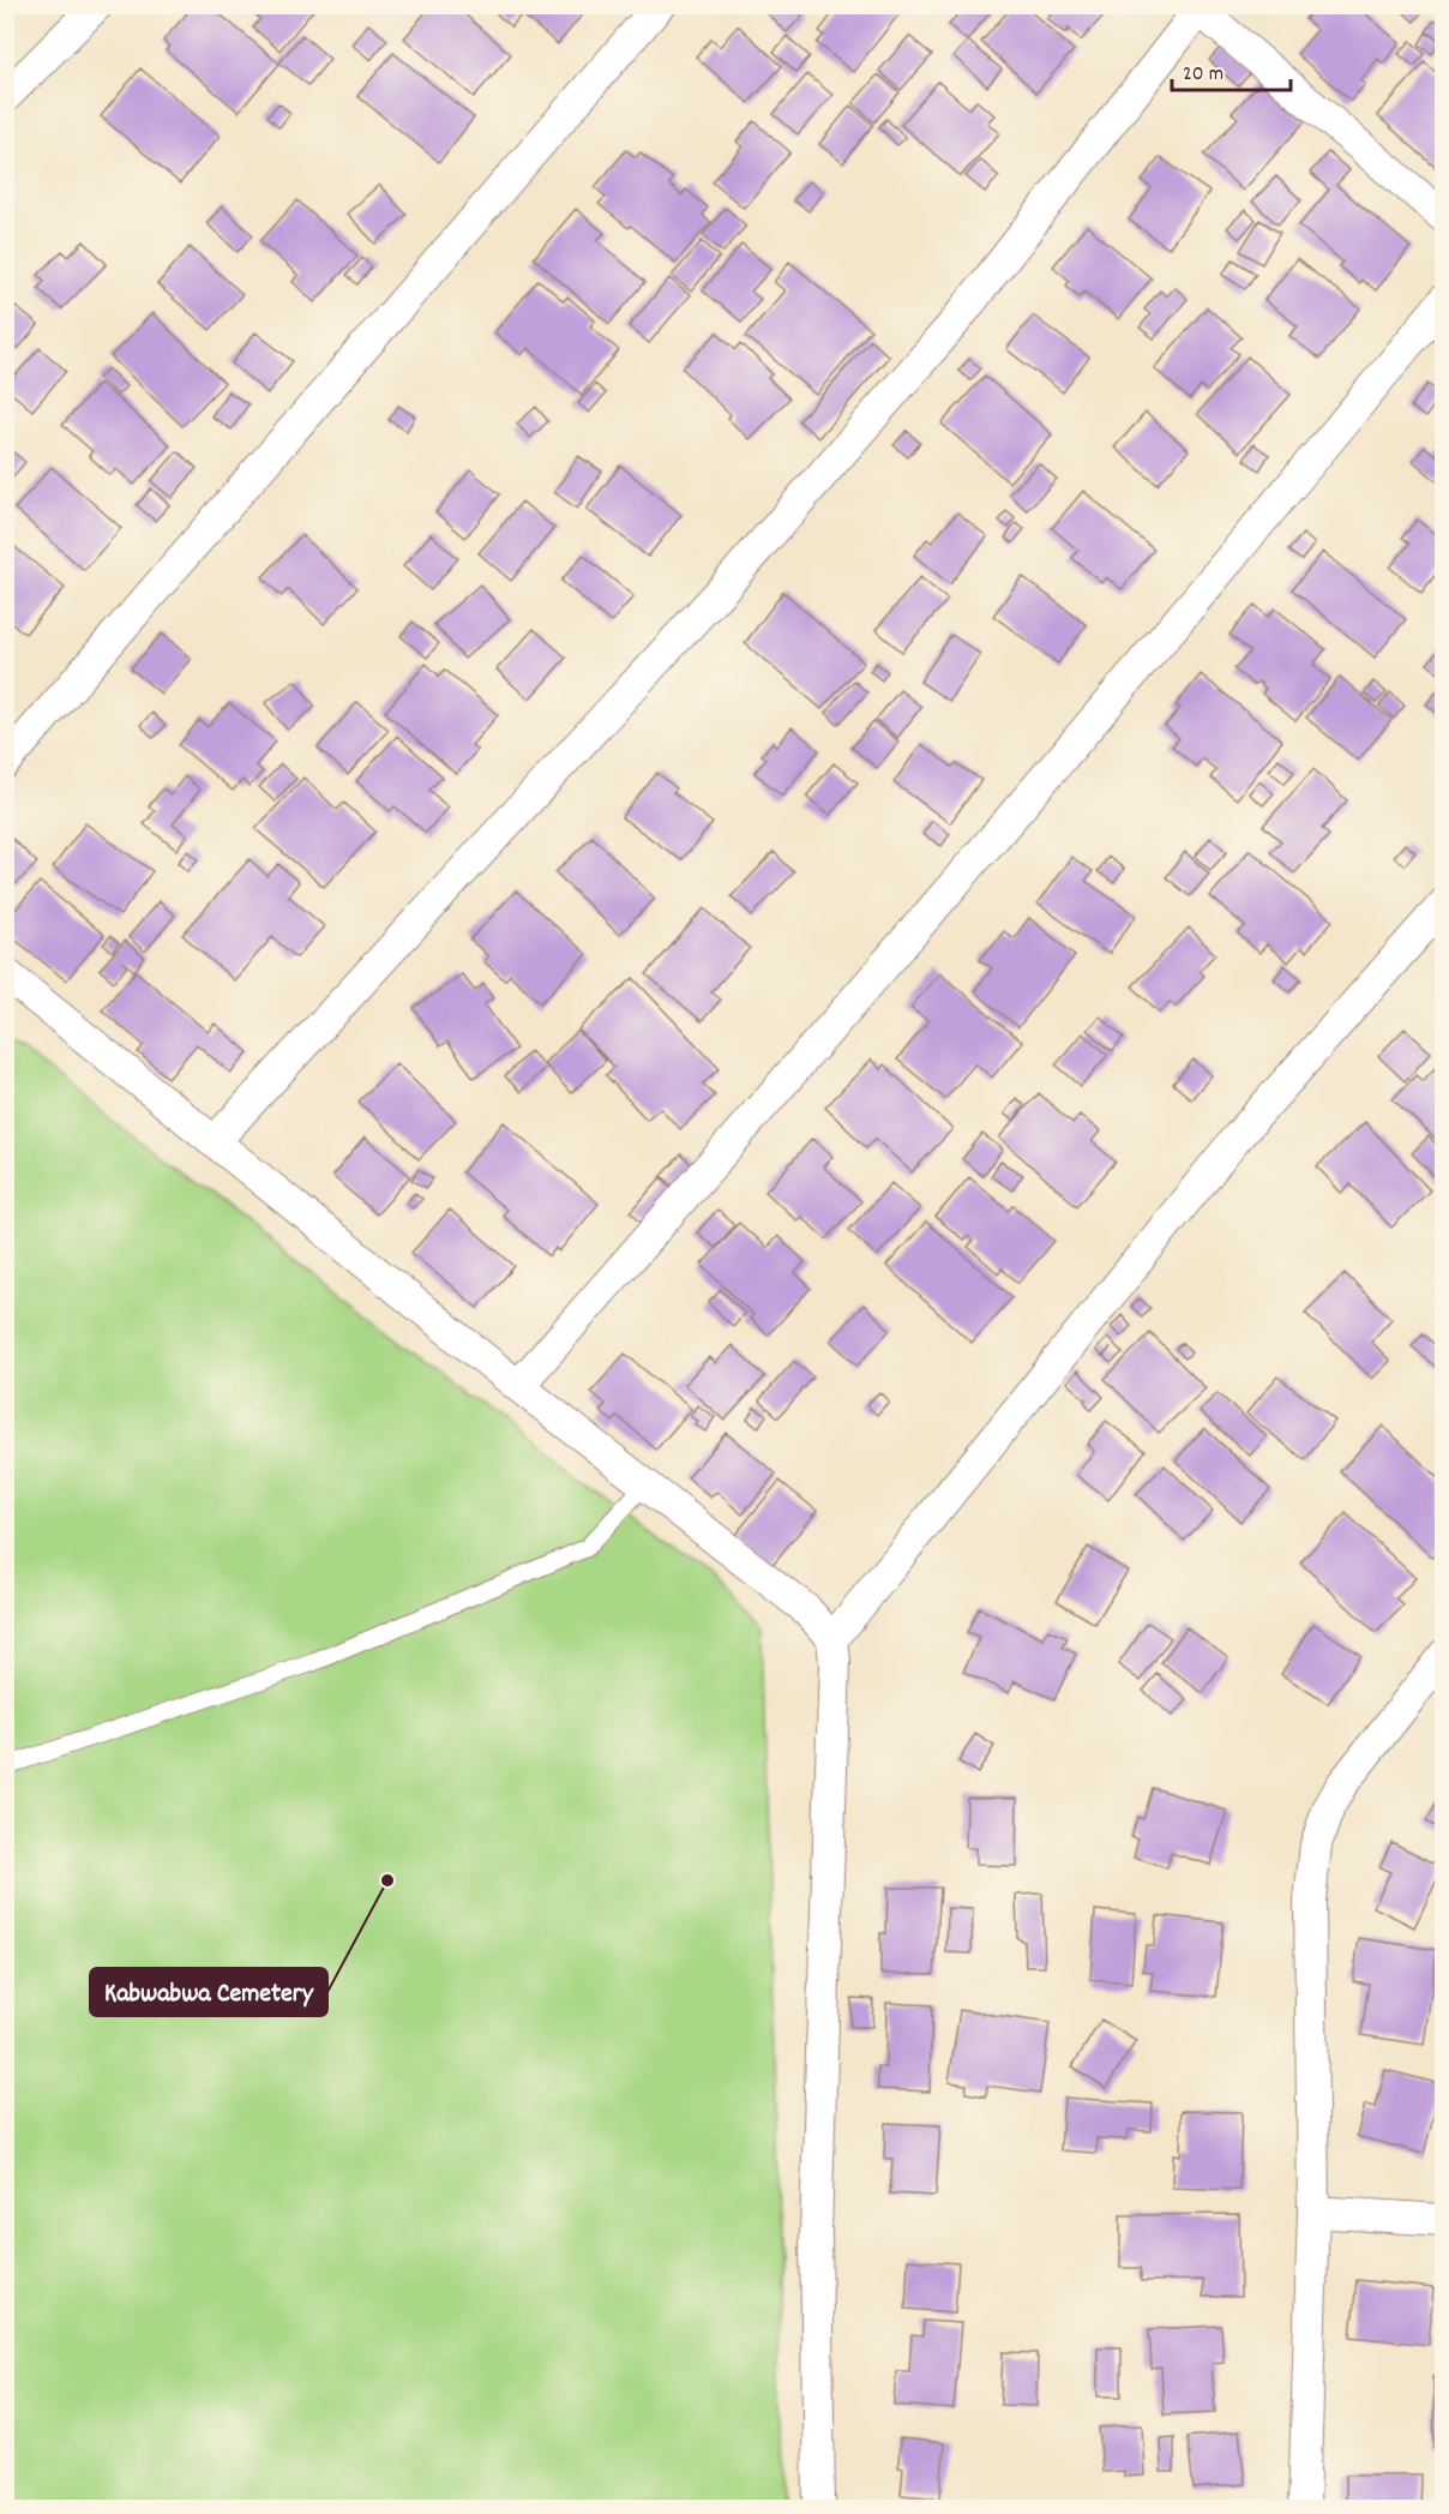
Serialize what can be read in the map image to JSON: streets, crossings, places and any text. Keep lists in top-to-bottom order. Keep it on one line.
{"places":["Kabwabwa Cemetery"],"scale_bar":"20 m"}
